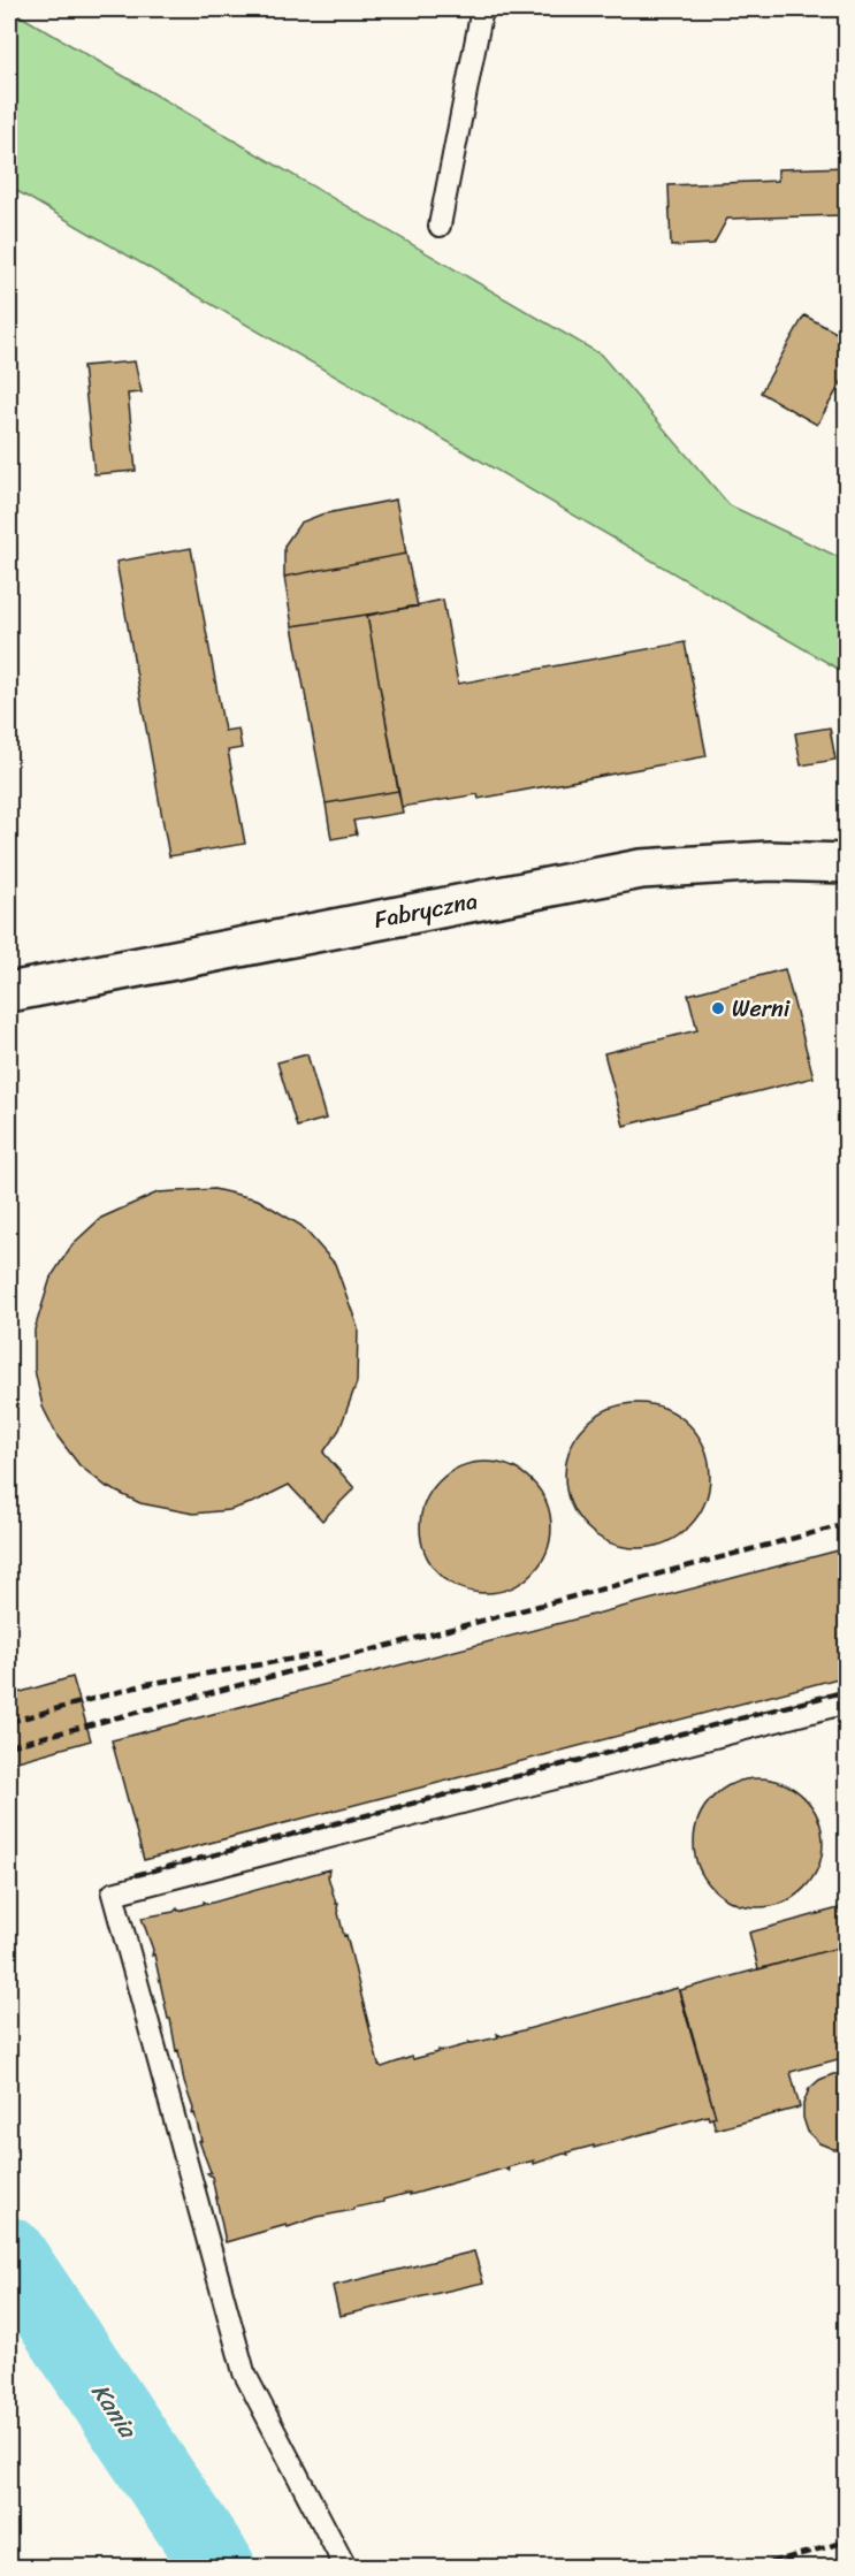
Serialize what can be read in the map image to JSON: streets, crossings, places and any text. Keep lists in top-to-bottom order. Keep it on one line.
{"streets":{"street":["Fabryczna"]},"water":["Kania"],"places":["Werni"]}
